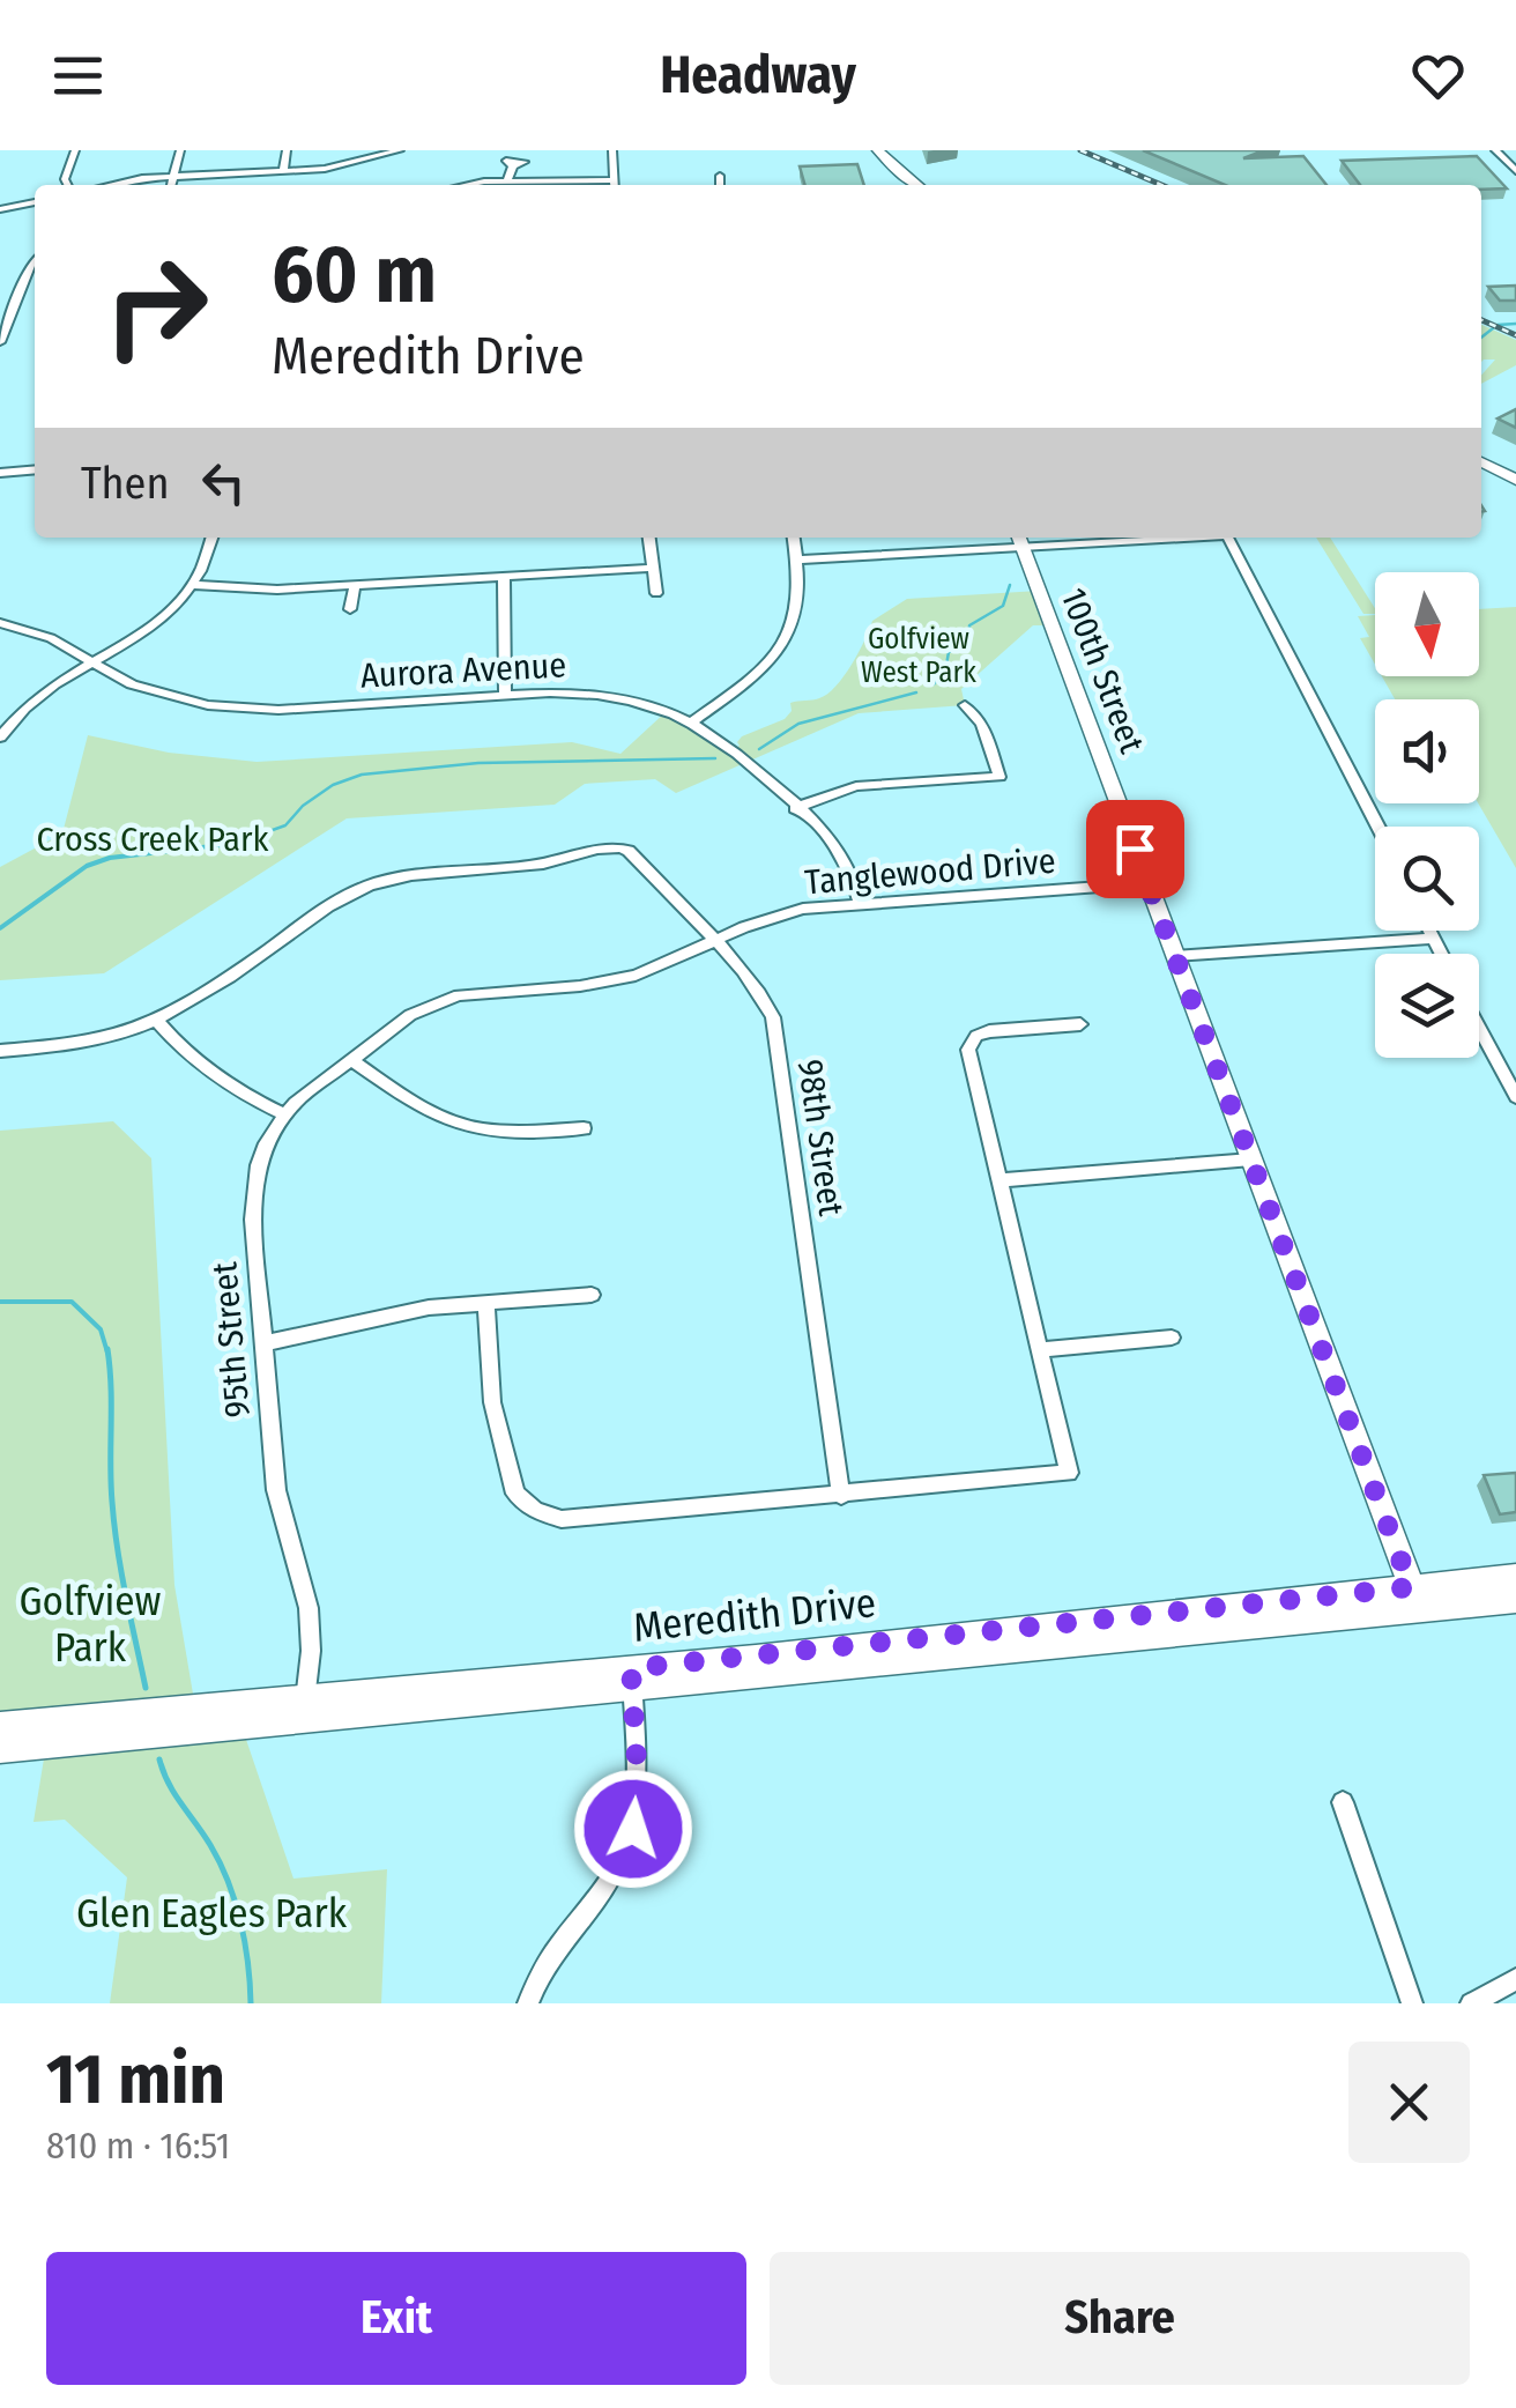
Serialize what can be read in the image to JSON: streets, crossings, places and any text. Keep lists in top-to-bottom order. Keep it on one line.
{"streets":{"main road":["100th Street","Meredith Drive"],"street":["Aurora Avenue","Tanglewood Drive","98th Street","95th Street"]},"crossings":[["Aurora Avenue","Tanglewood Drive"],["100th Street","Tanglewood Drive"],["100th Street","Meredith Drive"],["Tanglewood Drive","98th Street"],["Tanglewood Drive","95th Street"],["95th Street","Meredith Drive"]],"parks":["Golfview West Park","Cross Creek Park","Golfview Park","Glen Eagles Park"],"north":"bottom","page":{"header":"Headway","turn":["60 m","Meredith Drive"],"then":"Then","heading":["11 min","810 m · 16:51"],"buttons":["Exit","Share"]}}
